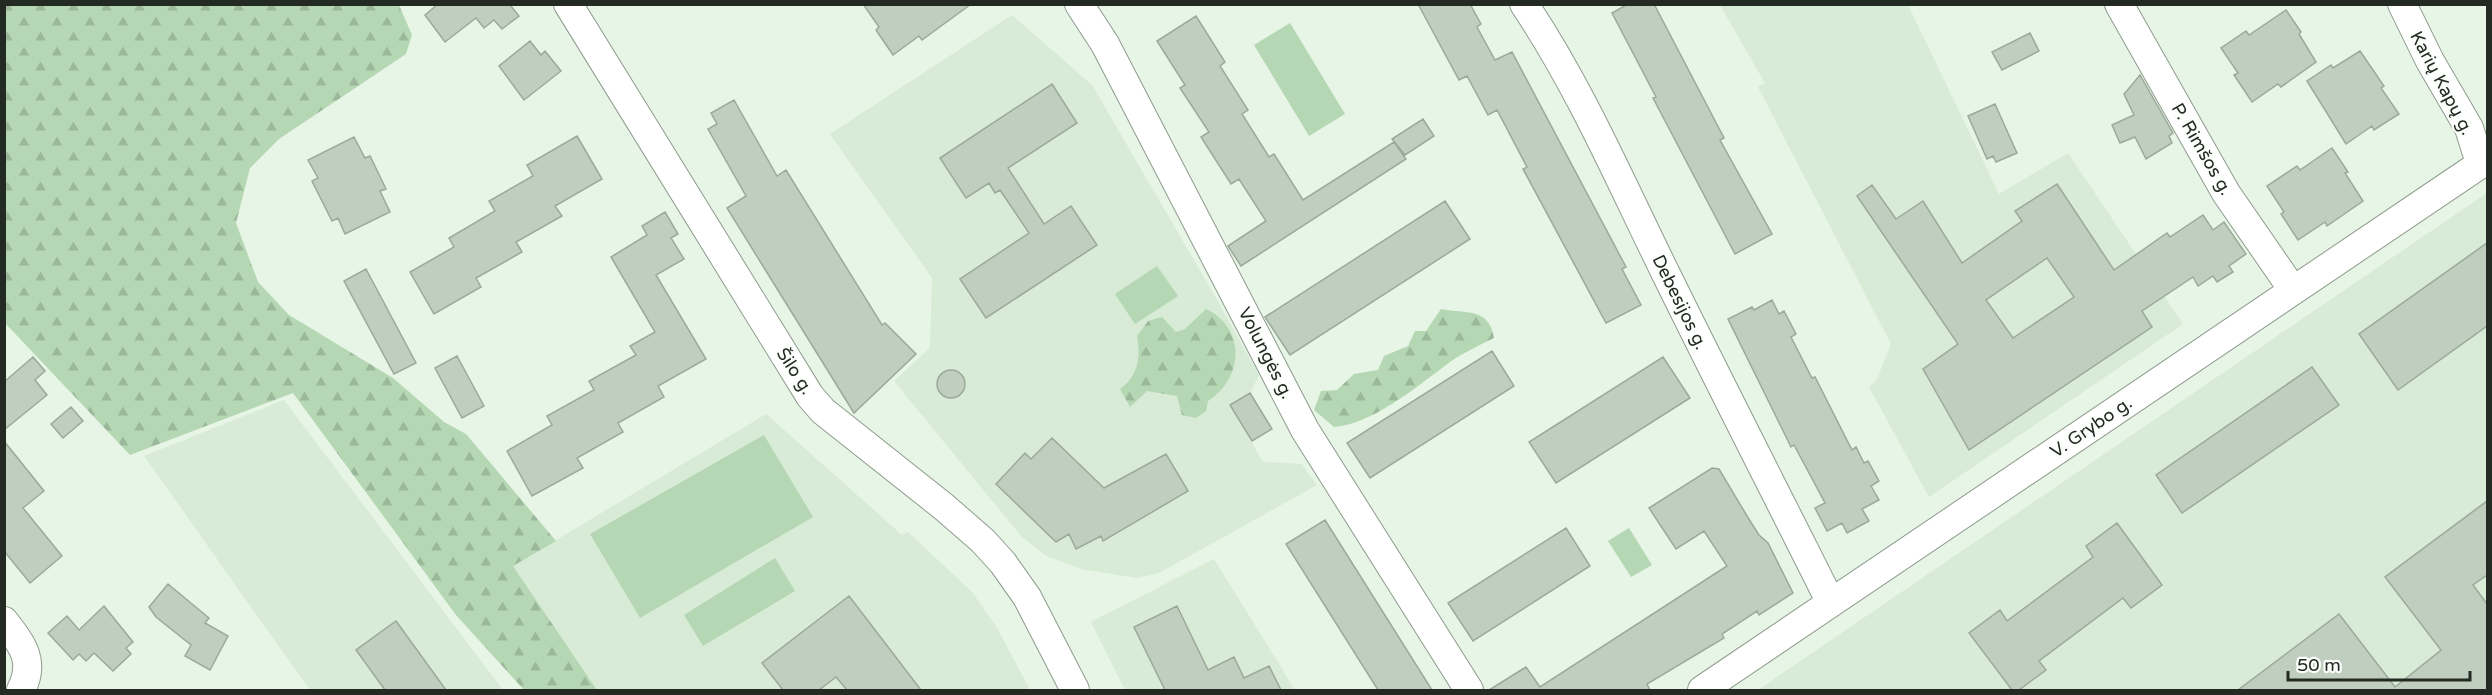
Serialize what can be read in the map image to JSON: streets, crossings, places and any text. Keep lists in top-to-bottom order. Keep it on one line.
{"streets":{"street":["Karių Kapų g.","P. Rimšos g.","Debesijos g.","Volungės g.","Šilo g.","V. Grybo g."]},"crossings":[["Karių Kapų g.","V. Grybo g."],["P. Rimšos g.","V. Grybo g."],["Debesijos g.","V. Grybo g."]],"scale_bar":"50 m"}
